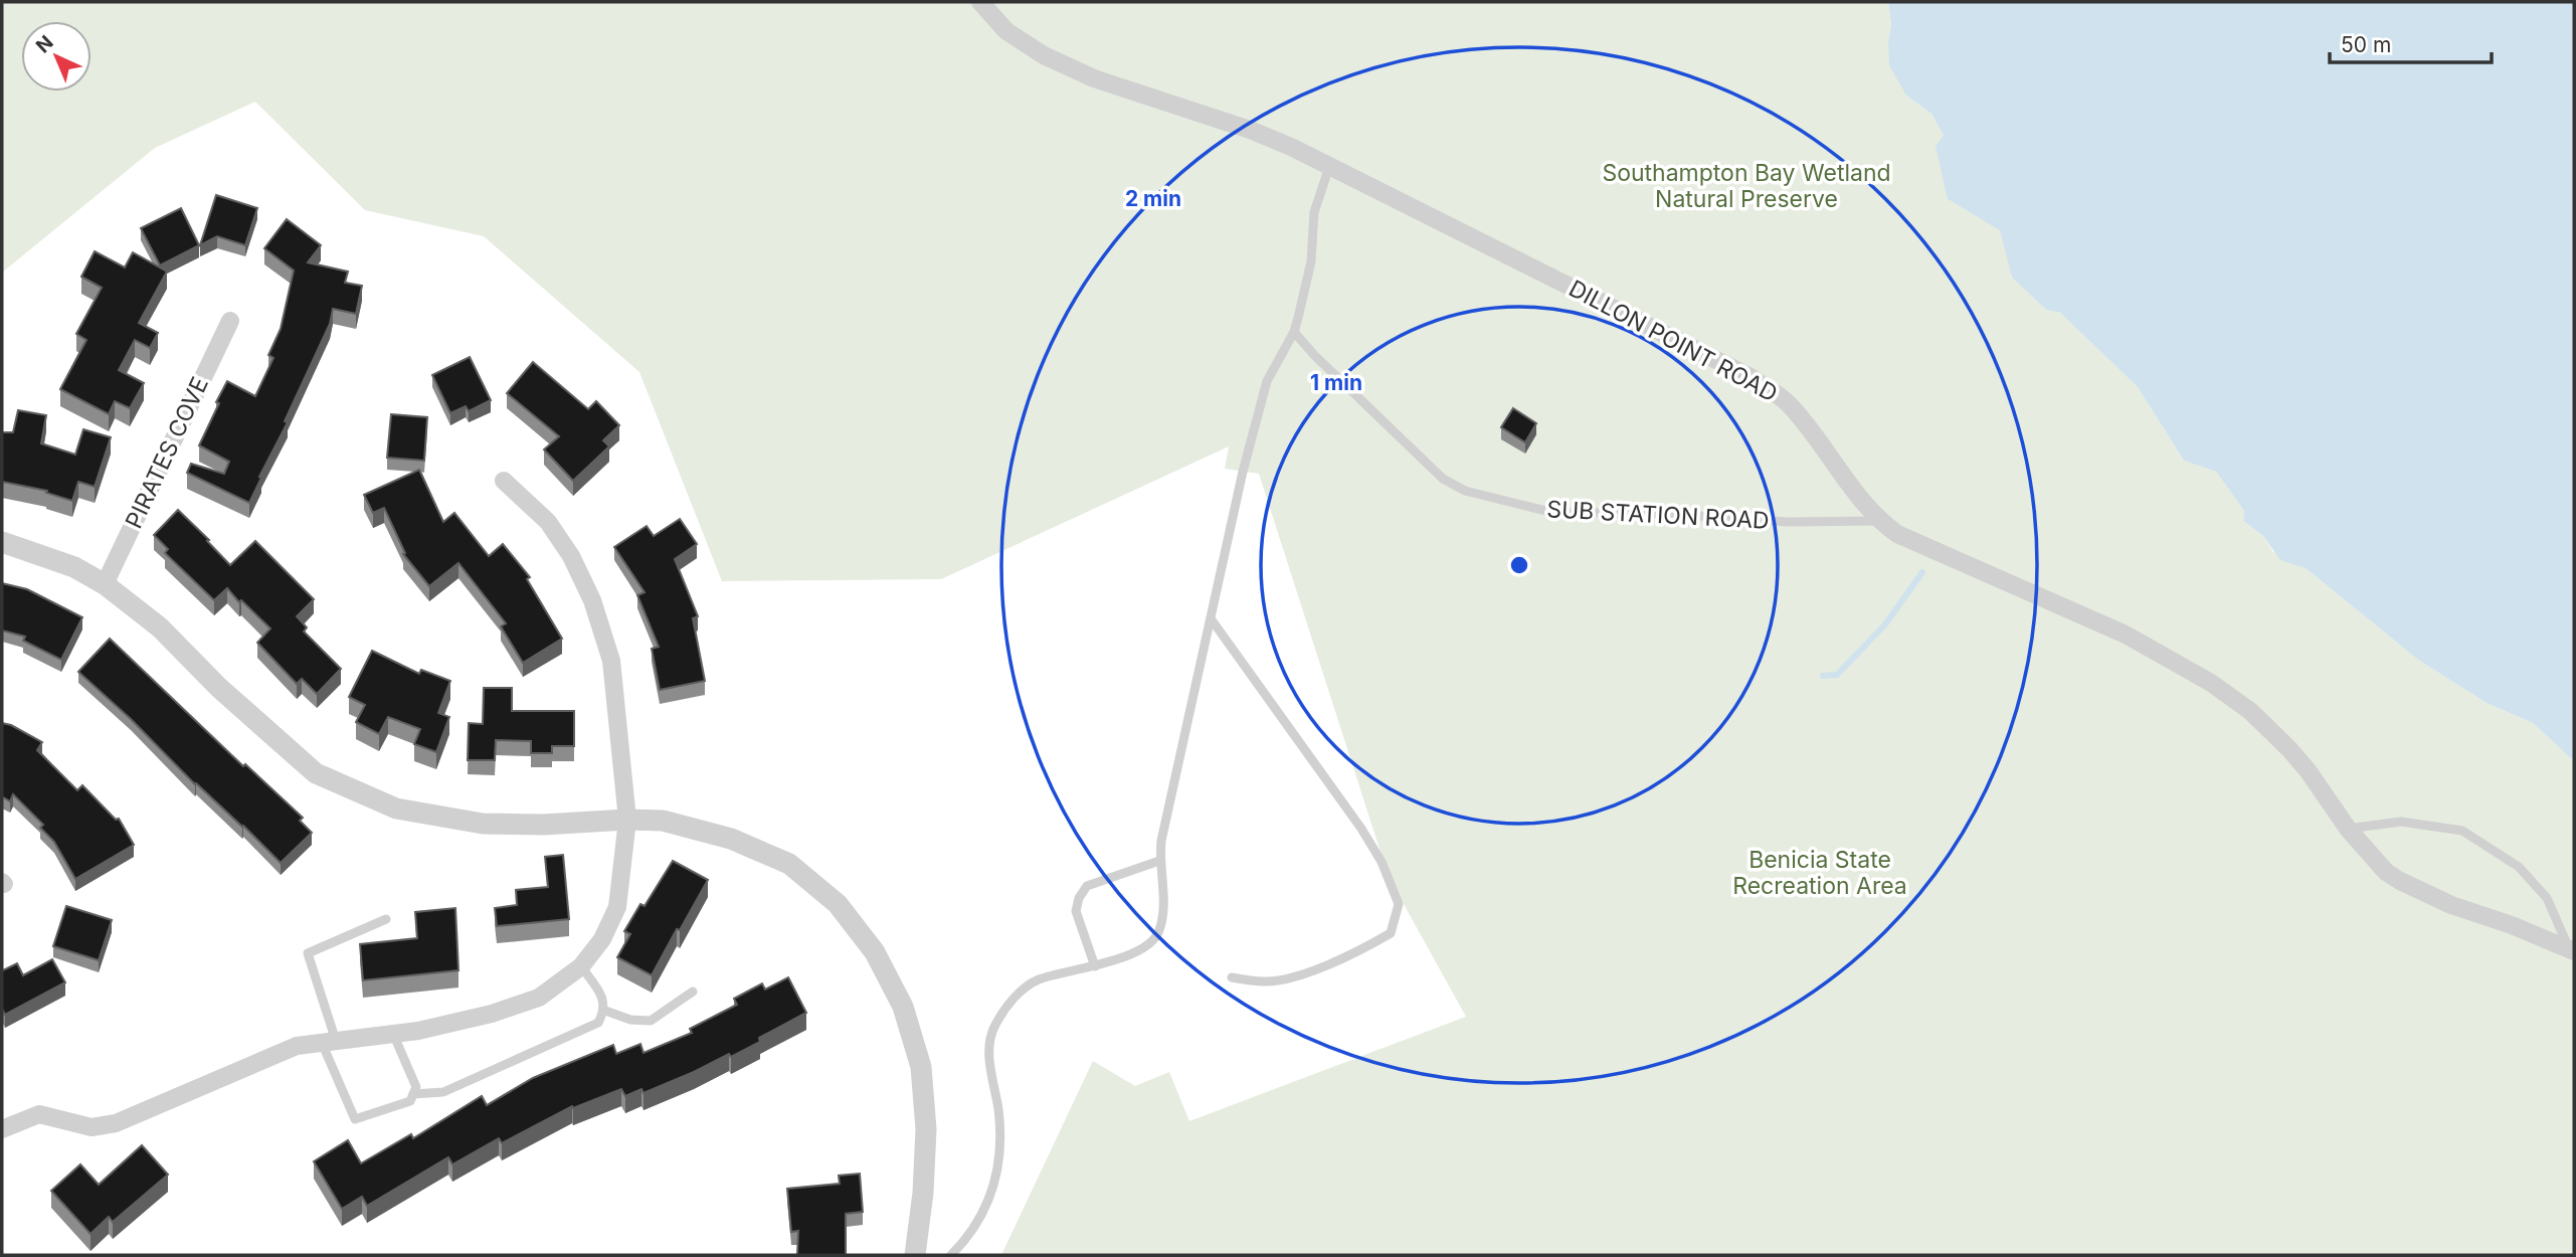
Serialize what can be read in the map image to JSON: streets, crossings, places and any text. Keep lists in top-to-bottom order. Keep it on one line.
{"streets":{"street":["DILLON POINT ROAD","PIRATES COVE"],"lane":["SUB STATION ROAD"]},"crossings":[["DILLON POINT ROAD","SUB STATION ROAD"]],"parks":["Southampton Bay Wetland Natural Preserve","Benicia State Recreation Area"],"scale_bar":"50 m","north":"top left","rings":["2 min","1 min"]}
